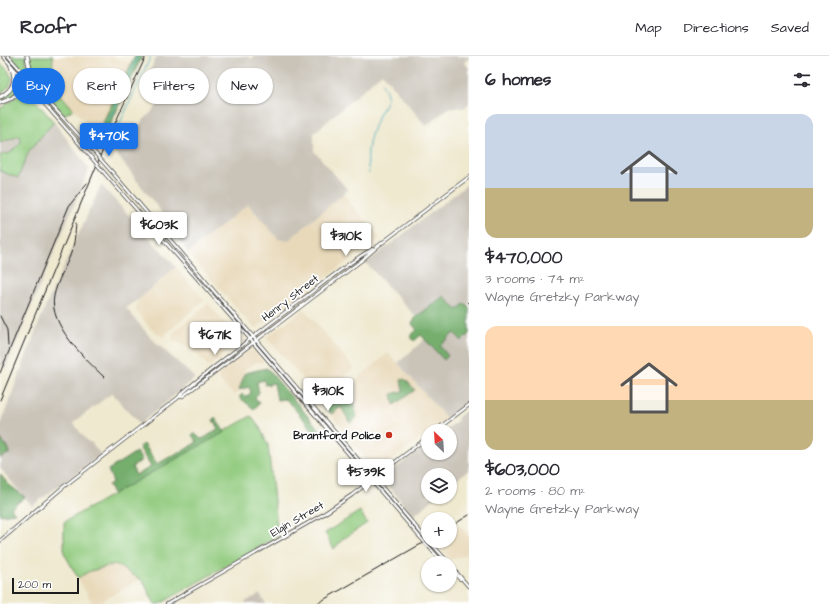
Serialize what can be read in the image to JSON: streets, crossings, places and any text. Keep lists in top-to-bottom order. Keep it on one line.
{"streets":{"main road":["Henry Street","Elgin Street"]},"places":["Brantford Police"],"scale_bar":"200 m","north":"top left","page":{"header":"Roofr","nav":["Map","Directions","Saved"],"heading":"6 homes","chip":["Buy","Rent","Filters","New"],"list":[{"name":"$470,000","note":"3 rooms · 74 m² · Wayne Gretzky Parkway"},{"name":"$603,000","note":"2 rooms · 80 m² · Wayne Gretzky Parkway"}],"price":["$470K","$603K","$310K","$671K","$310K","$539K"],"map_buttons":["+","−"],"scale":"200 m"}}
